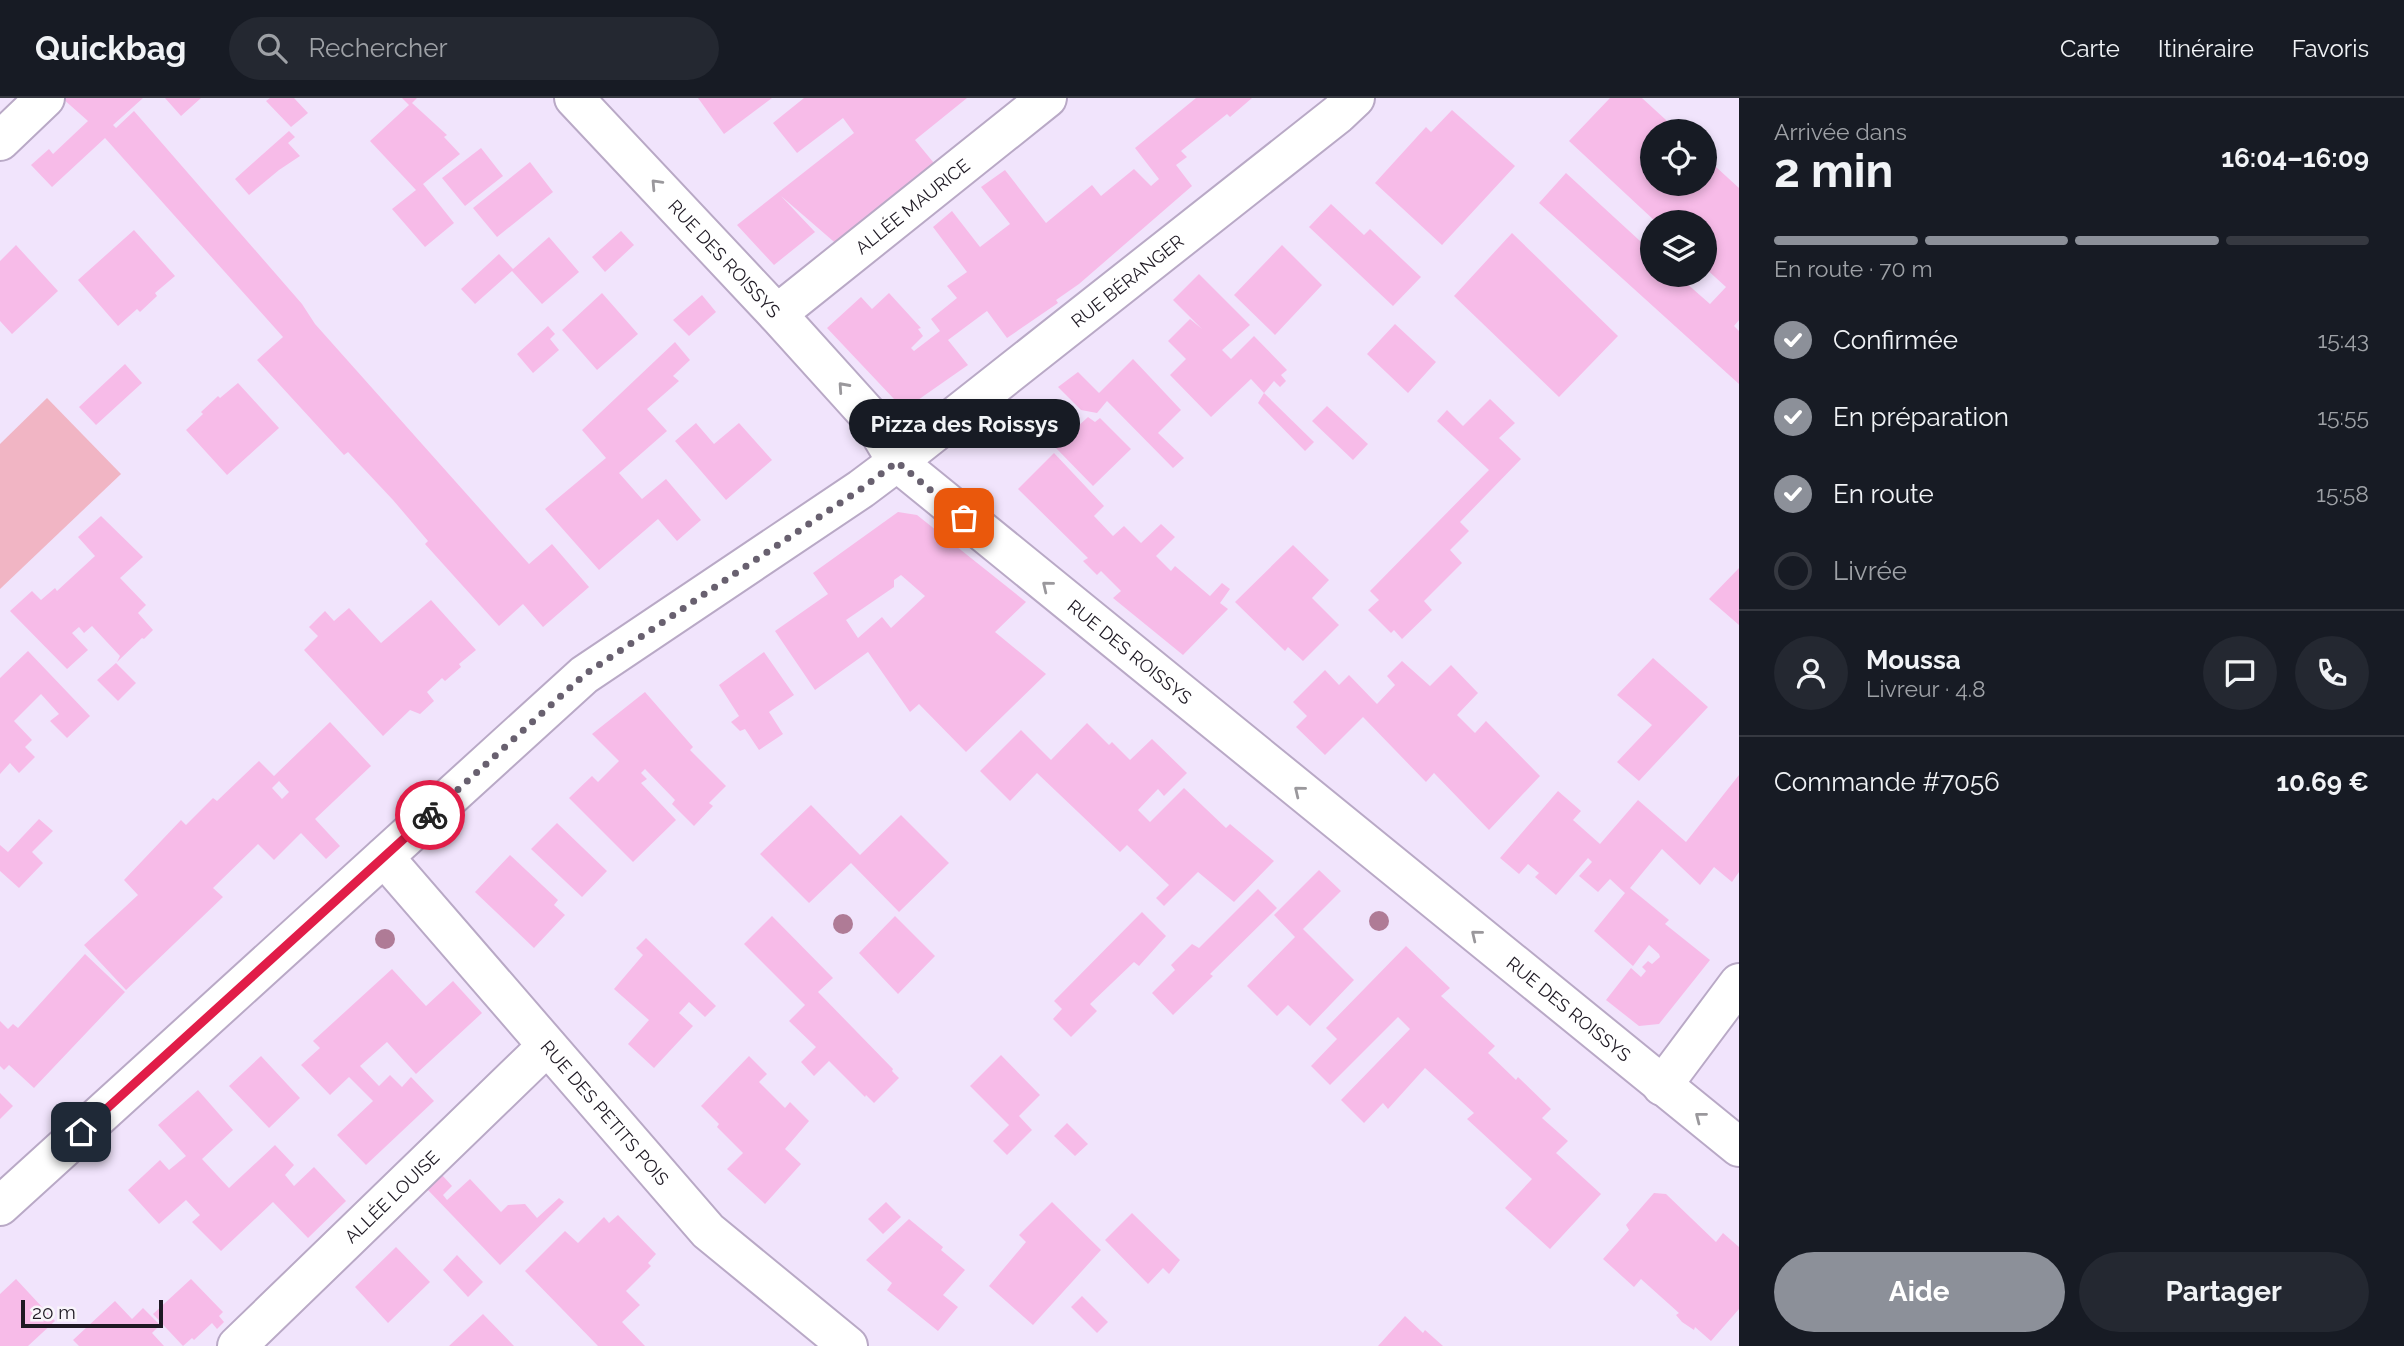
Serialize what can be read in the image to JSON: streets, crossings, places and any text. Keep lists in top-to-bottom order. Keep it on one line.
{"streets":{"street":["ALLÉE MAURICE","RUE DES ROISSYS","RUE BÉRANGER","RUE DES PETITS POIS","ALLÉE LOUISE"]},"crossings":[["ALLÉE MAURICE","RUE DES ROISSYS"],["RUE DES ROISSYS","RUE BÉRANGER"],["RUE BÉRANGER","RUE DES PETITS POIS"],["RUE DES PETITS POIS","ALLÉE LOUISE"]],"one_way":["RUE DES ROISSYS"],"places":["Pizza des Roissys"],"scale_bar":"20 m","page":{"header":"Quickbag","search":"Rechercher","nav":["Carte","Itinéraire","Favoris"],"heading":["2 min","Arrivée dans","16:04–16:09"],"panel":["Moussa","Livreur · 4.8","Commande #7056","10.69 €"],"bar":"En route · 70 m","list":[["Confirmée","15:43"],["En préparation","15:55"],["En route","15:58"],"Livrée"],"bubble":"Pizza des Roissys","buttons":["Aide","Partager"],"scale":"20 m"}}
